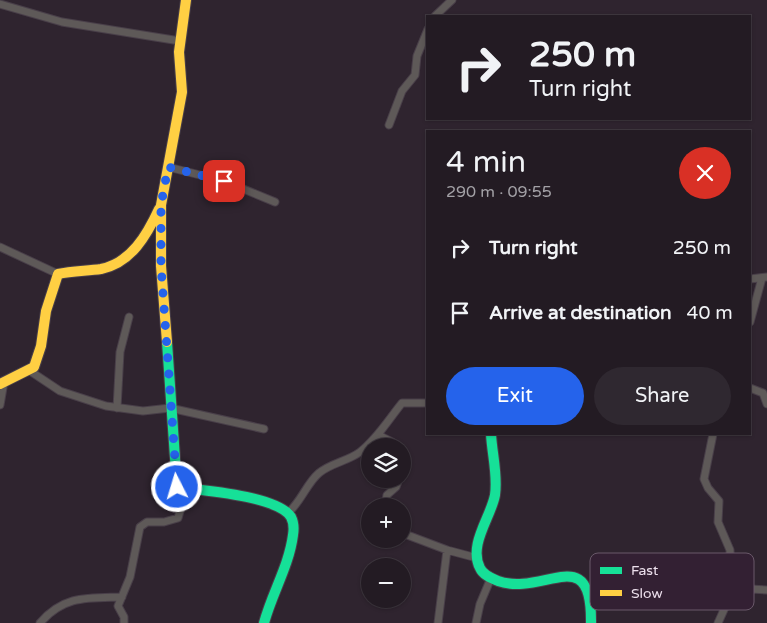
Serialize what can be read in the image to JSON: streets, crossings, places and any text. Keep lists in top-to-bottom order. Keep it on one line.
{"legend":["Fast","Slow"],"page":{"turn":["250 m","Turn right"],"heading":["4 min","290 m · 09:55"],"list":[{"name":"Turn right","value":"250 m"},{"name":"Arrive at destination","value":"40 m"}],"buttons":["Exit","Share"],"map_buttons":["+","−"]}}
